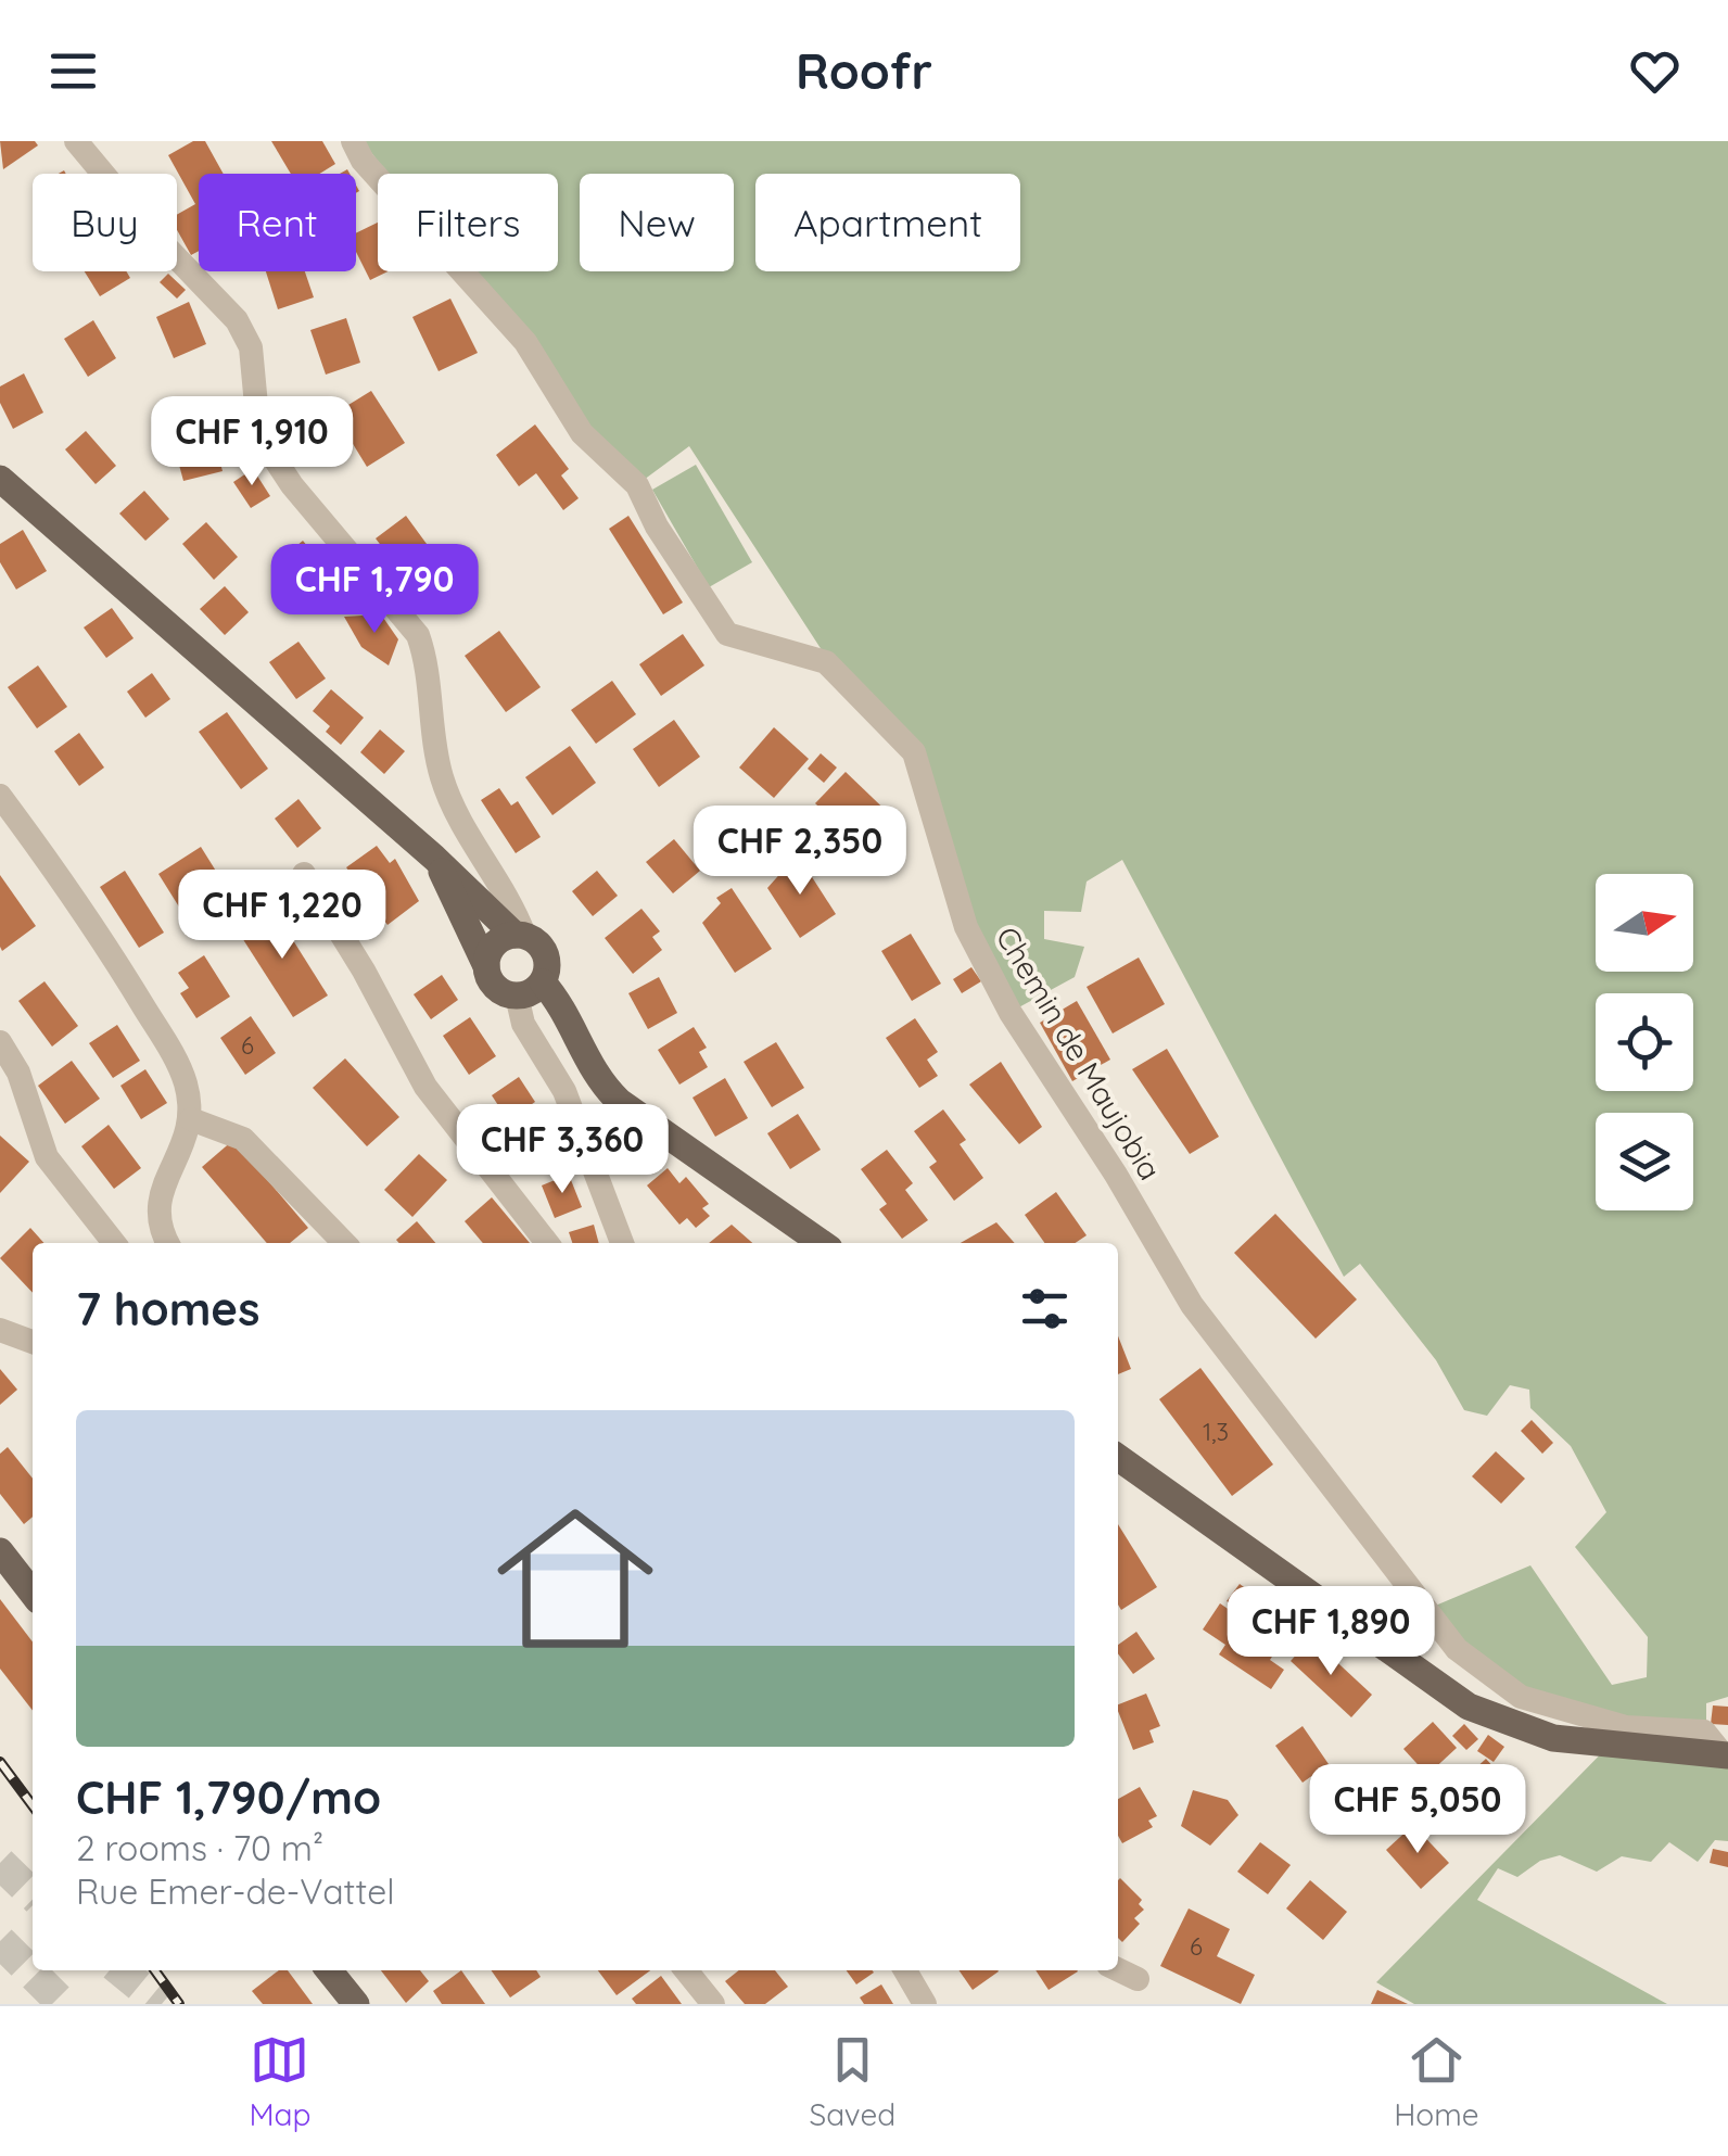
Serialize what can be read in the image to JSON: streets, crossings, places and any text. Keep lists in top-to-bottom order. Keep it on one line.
{"streets":{"street":["Chemin de Maujobia"]},"house_numbers":["6","1,3","6"],"north":"right","page":{"header":"Roofr","chip":["Buy","Rent","Filters","New","Apartment"],"price":["CHF 1,910","CHF 1,790","CHF 2,350","CHF 1,220","CHF 3,360","CHF 1,890","CHF 5,050"],"heading":"7 homes","list":[{"name":"CHF 1,790/mo","note":"2 rooms · 70 m² · Rue Emer-de-Vattel"}],"tabs":["Map","Saved","Home"]}}
